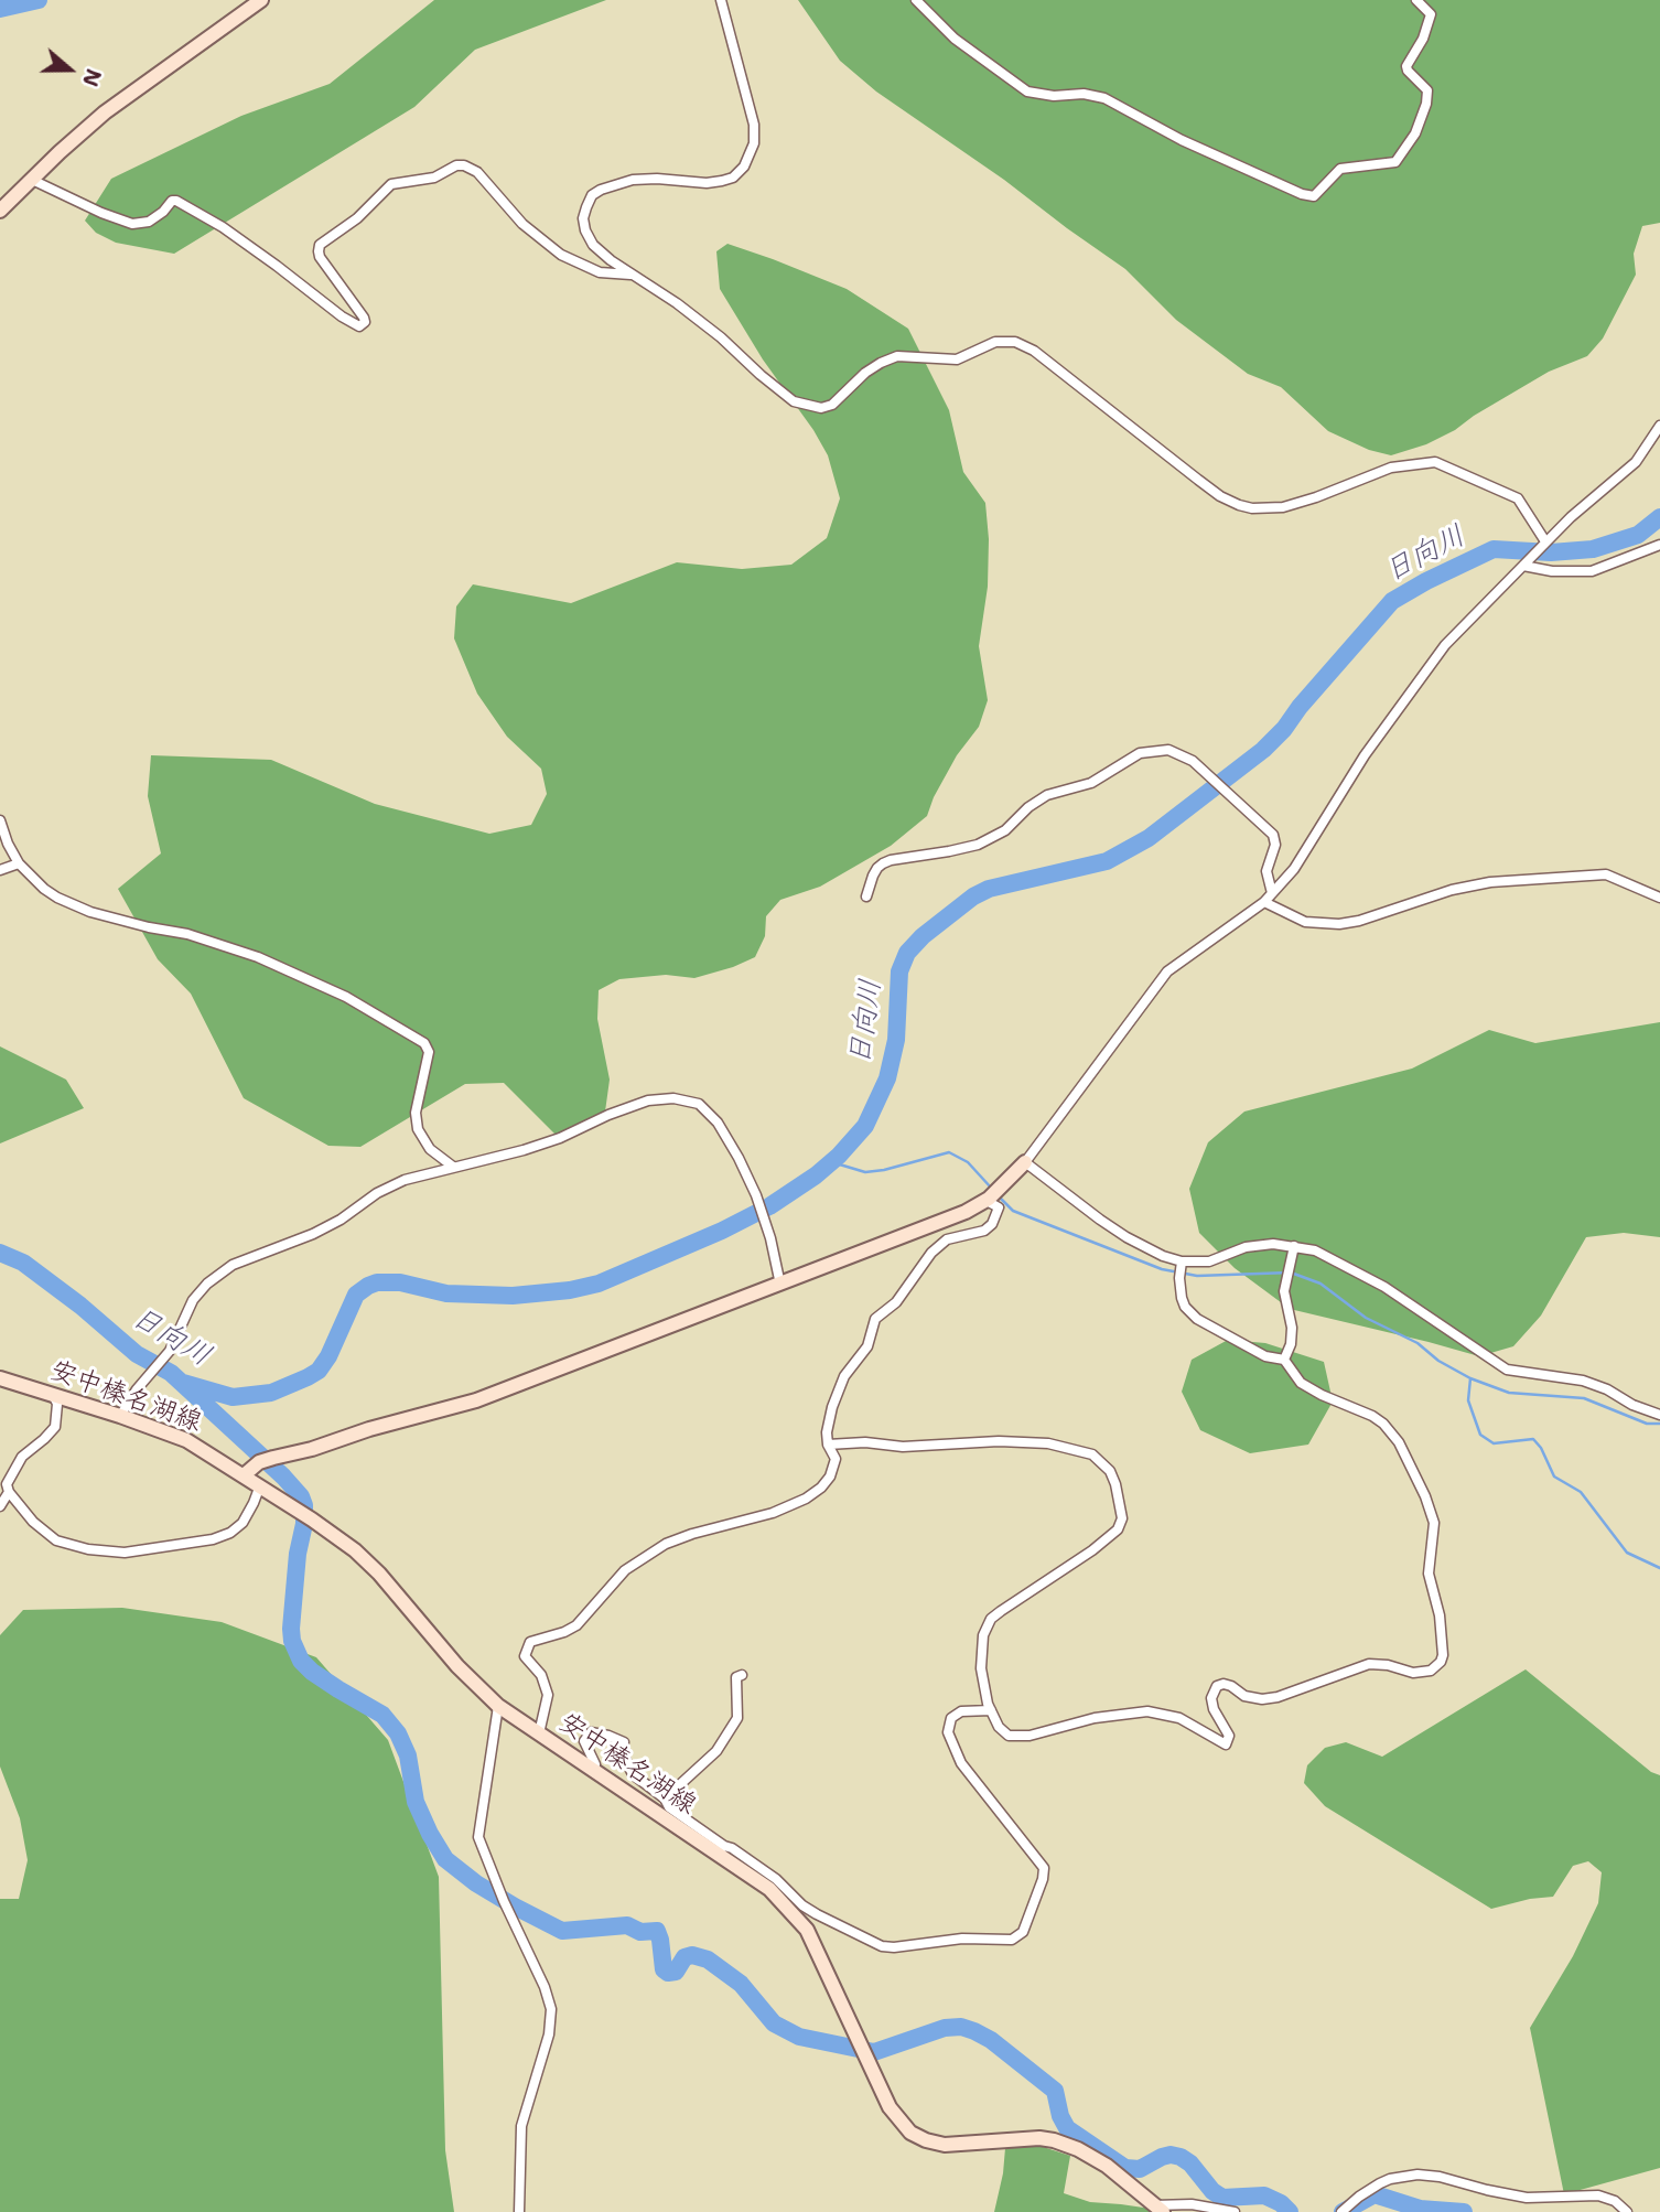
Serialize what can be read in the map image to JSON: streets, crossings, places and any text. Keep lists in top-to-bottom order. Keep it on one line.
{"streets":{"main road":["安中榛名湖線"]},"water":["日向川"],"north":"right"}
